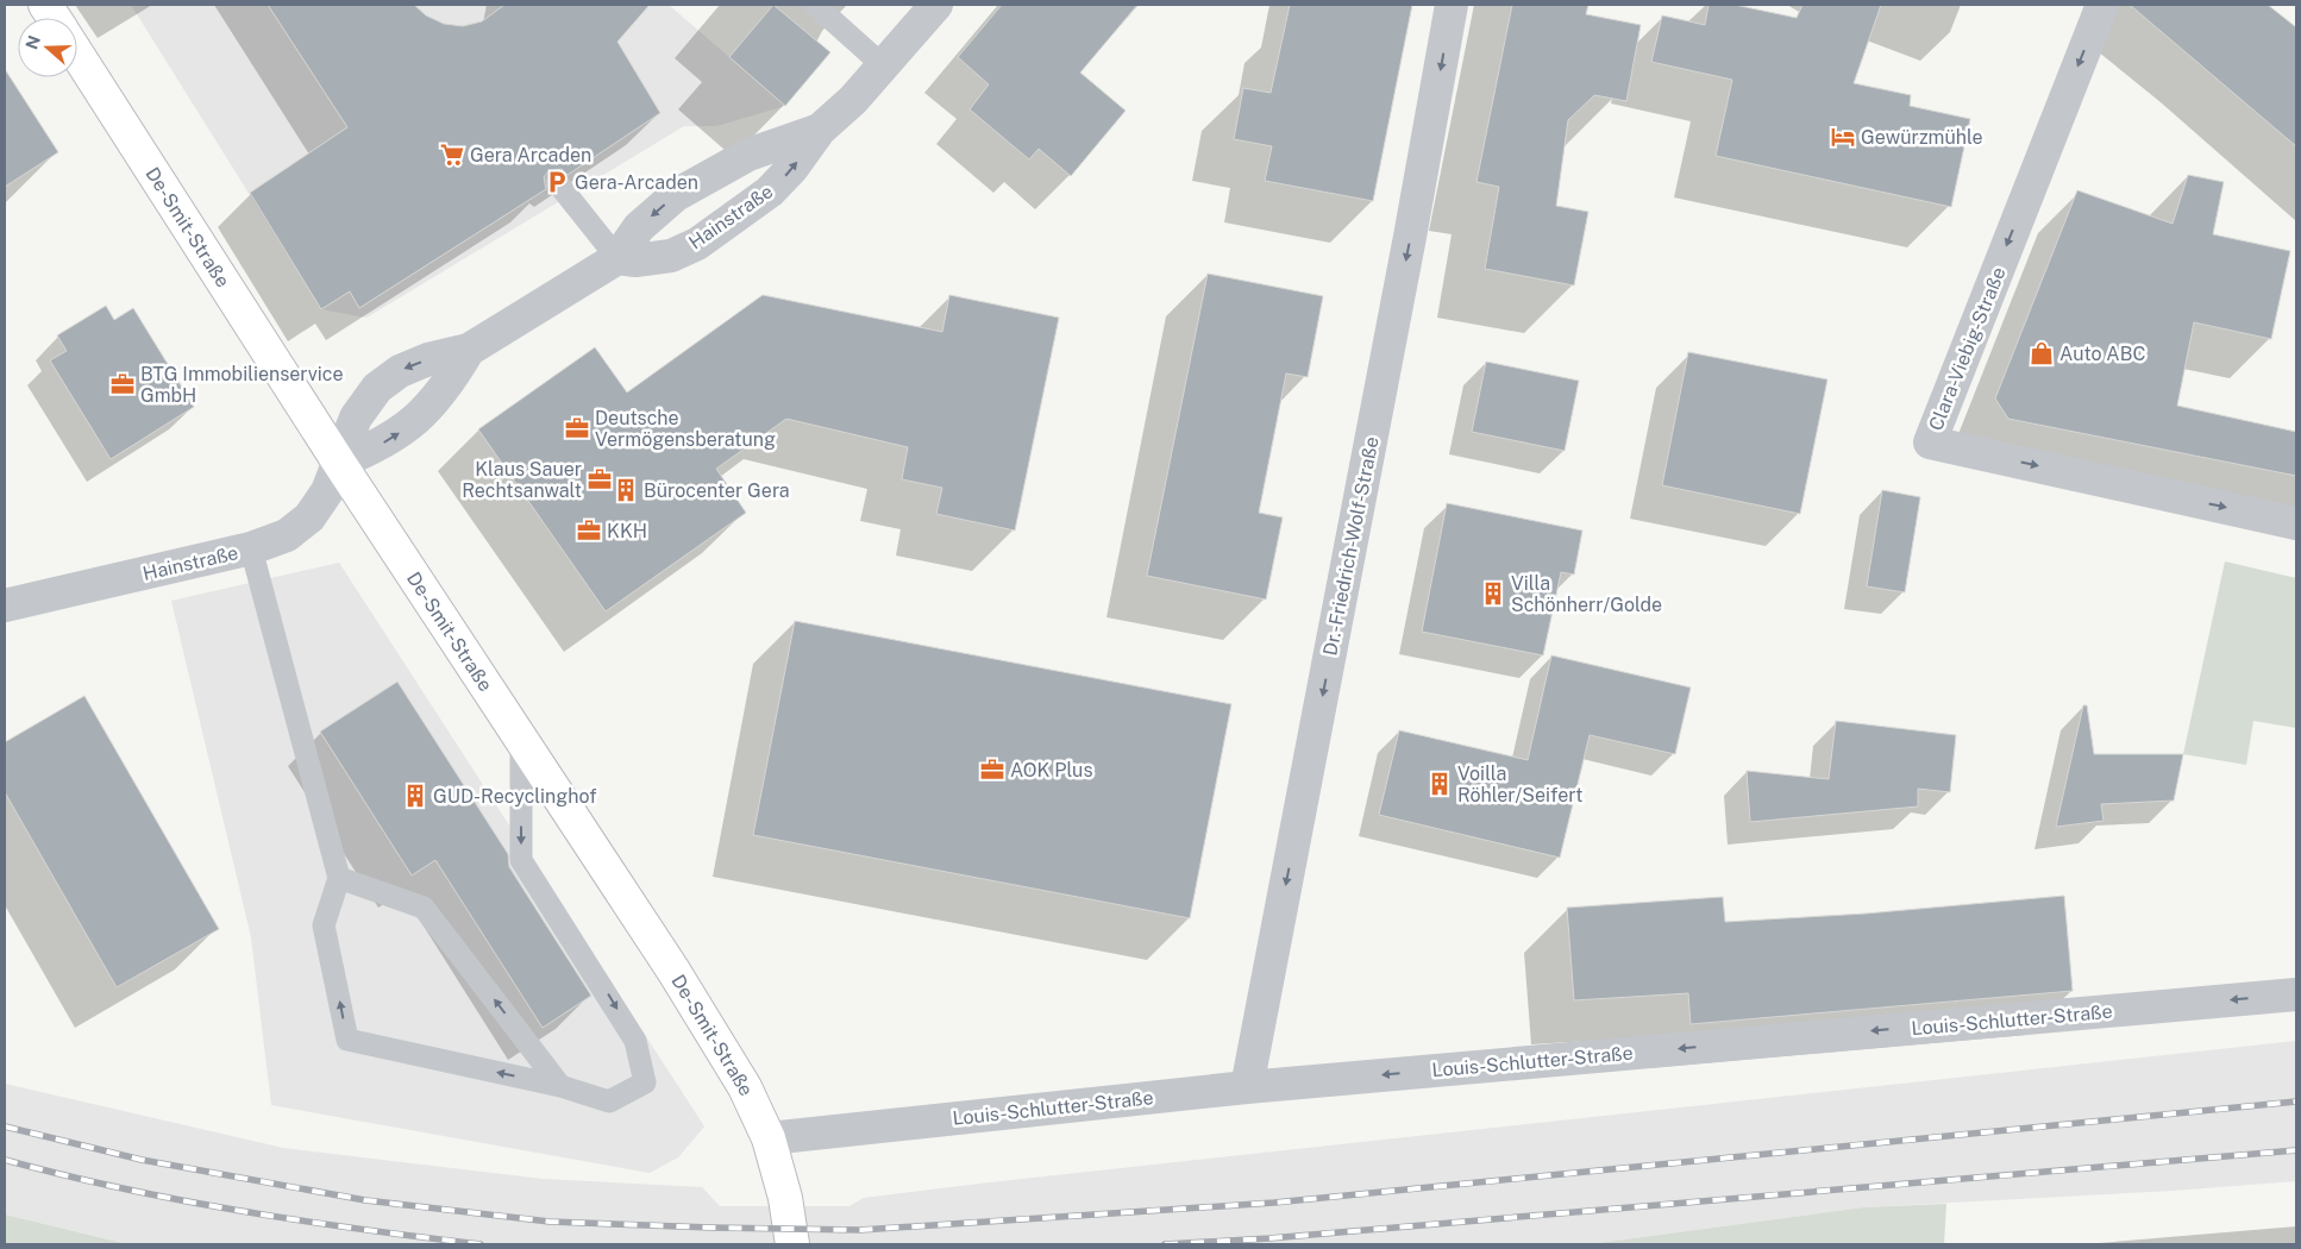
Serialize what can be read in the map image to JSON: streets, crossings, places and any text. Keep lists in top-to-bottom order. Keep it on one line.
{"streets":{"main road":["De-Smit-Straße"],"street":["Hainstraße","Clara-Viebig-Straße","Dr.-Friedrich-Wolf-Straße","Louis-Schlutter-Straße"]},"crossings":[["Hainstraße","De-Smit-Straße"],["De-Smit-Straße","Louis-Schlutter-Straße"],["Dr.-Friedrich-Wolf-Straße","Louis-Schlutter-Straße"]],"one_way":["Dr.-Friedrich-Wolf-Straße","Louis-Schlutter-Straße"],"places":{"hotel":["Gewürzmühle"],"supermarket":["Gera Arcaden"],"parking":["Gera-Arcaden"],"shop":["Auto ABC"],"office":["BTG Immobilienservice GmbH","Deutsche Vermögensberatung","Klaus Sauer Rechtsanwalt","KKH","AOK Plus"],"building":["Bürocenter Gera","Villa Schönherr/Golde","Voilla Röhler/Seifert","GUD-Recyclinghof"]},"north":"left"}
